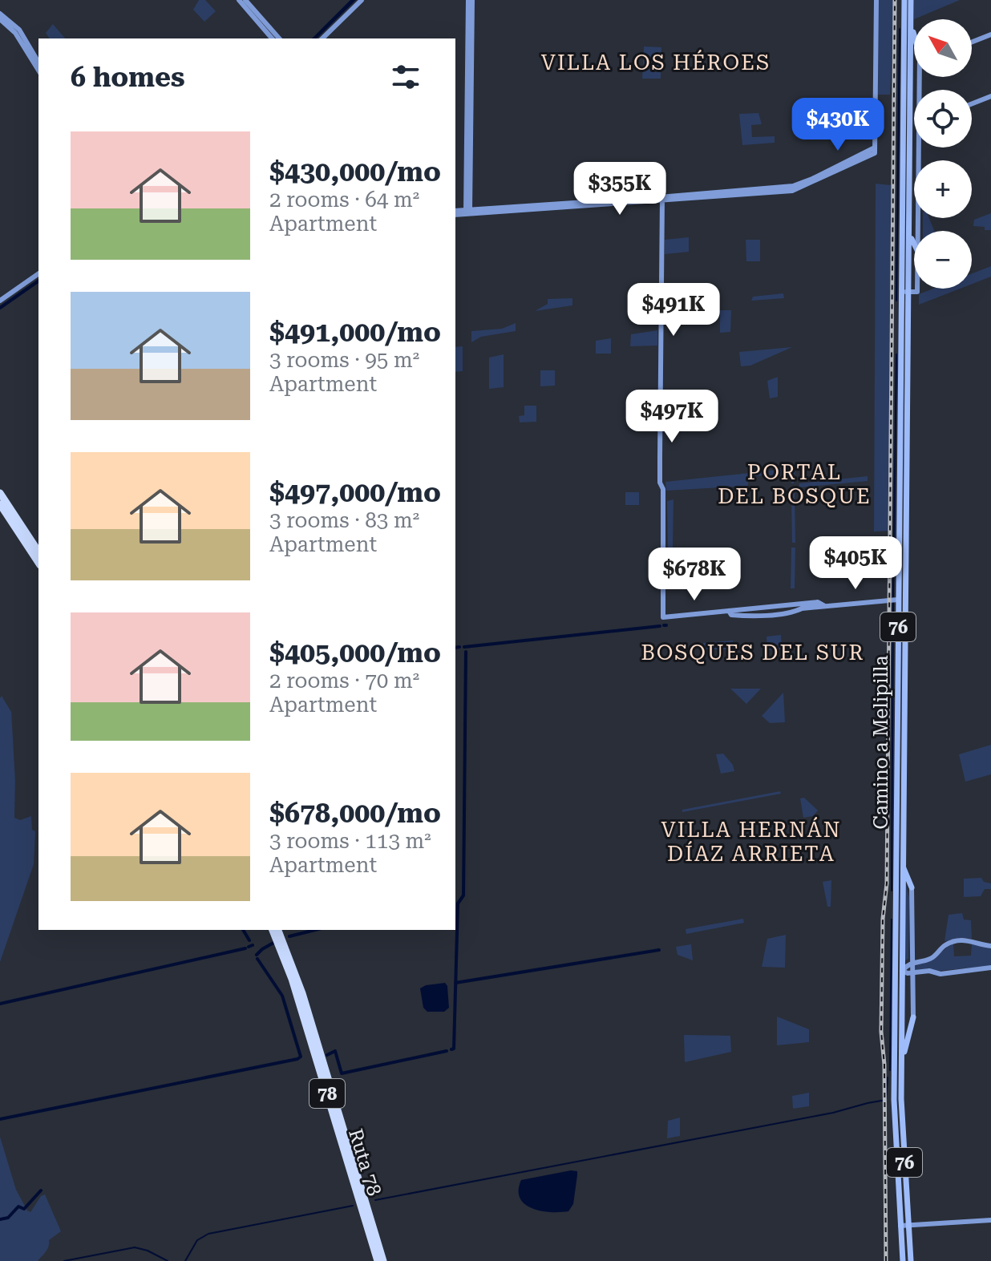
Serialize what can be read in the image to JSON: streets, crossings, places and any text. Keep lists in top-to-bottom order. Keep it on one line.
{"streets":{"highway":["78","Ruta 78"],"main road":["76","Camino a Melipilla"]},"crossings":[["76","Camino a Melipilla"]],"districts":["VILLA LOS HÉROES","PORTAL DEL BOSQUE","BOSQUES DEL SUR","VILLA HERNÁN DÍAZ ARRIETA"],"north":"top left","page":{"map_buttons":["+","−"],"heading":"6 homes","price":["$430K","$355K","$491K","$497K","$405K","$678K"],"list":[{"name":"$430,000/mo","note":"2 rooms · 64 m² · Apartment"},{"name":"$491,000/mo","note":"3 rooms · 95 m² · Apartment"},{"name":"$497,000/mo","note":"3 rooms · 83 m² · Apartment"},{"name":"$405,000/mo","note":"2 rooms · 70 m² · Apartment"},{"name":"$678,000/mo","note":"3 rooms · 113 m² · Apartment"}]}}
